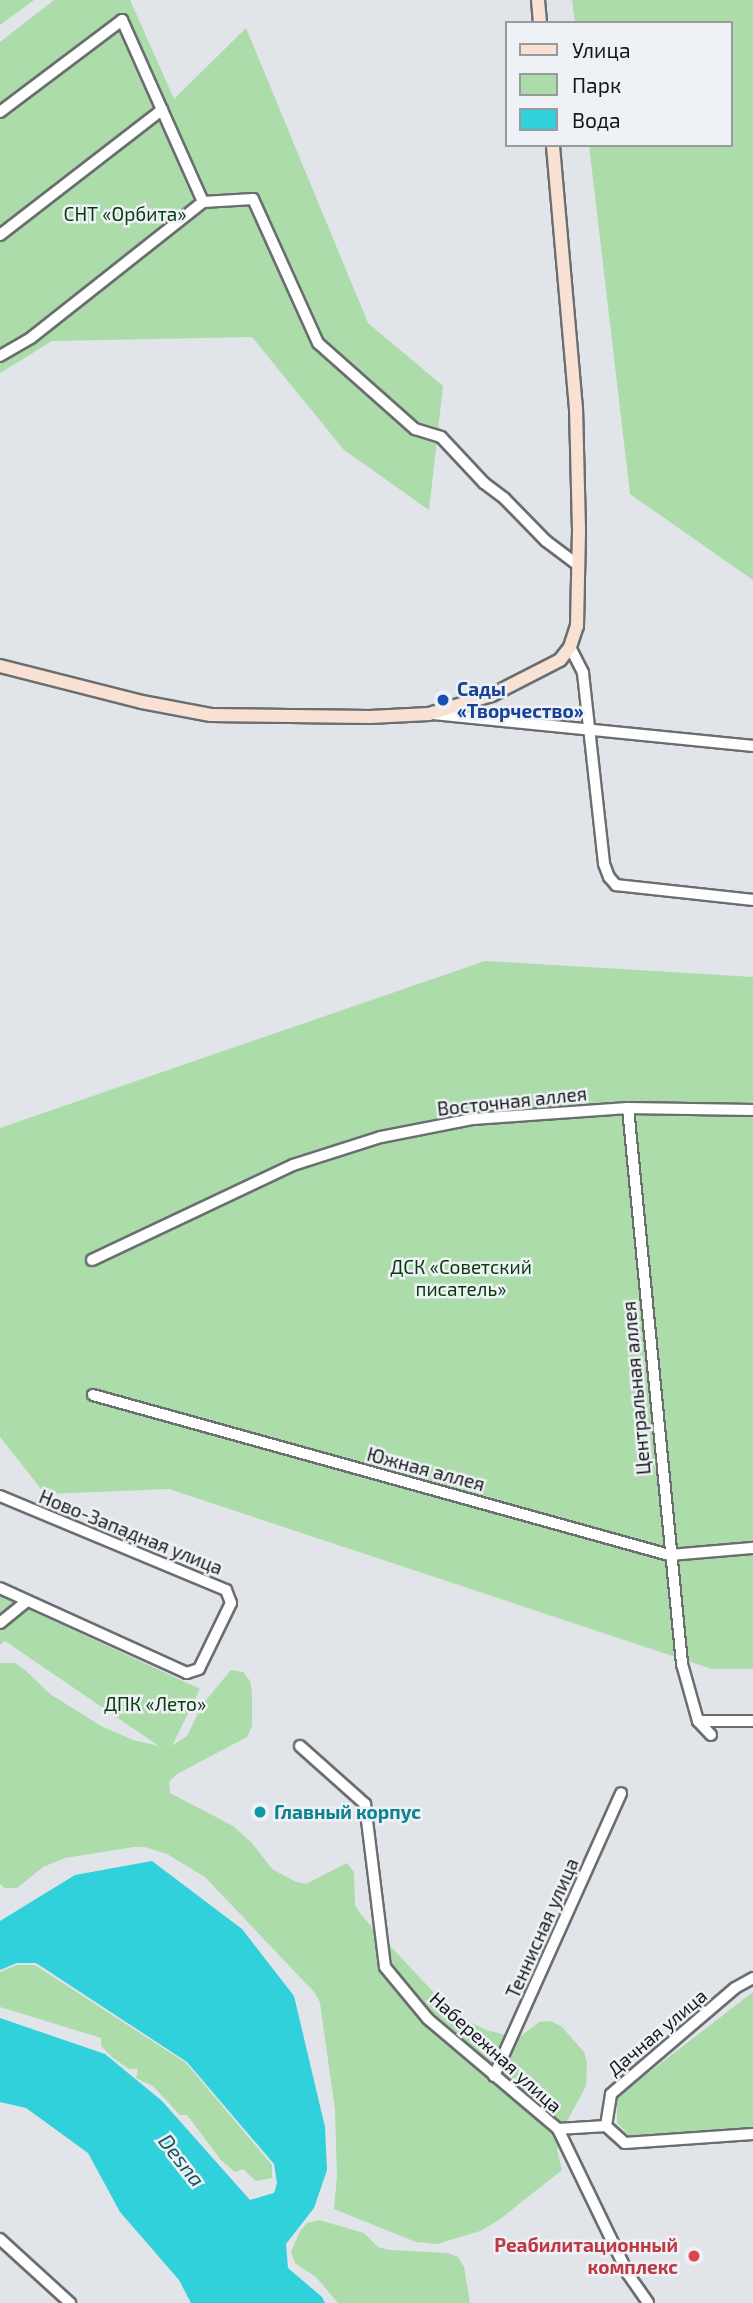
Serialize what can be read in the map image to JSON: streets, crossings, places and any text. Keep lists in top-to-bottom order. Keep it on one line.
{"streets":{"street":["Восточная аллея","Центральная аллея","Южная аллея","Ново-Западная улица","Теннисная улица","Дачная улица","Набережная улица"]},"crossings":[["Восточная аллея","Центральная аллея"],["Центральная аллея","Южная аллея"],["Теннисная улица","Набережная улица"]],"water":["Desna"],"parks":["СНТ «Орбита»","ДСК «Советский писатель»","ДПК «Лето»"],"places":["Сады «Творчество»","Главный корпус","Реабилитационный комплекс"],"legend":["Улица","Парк","Вода"]}
